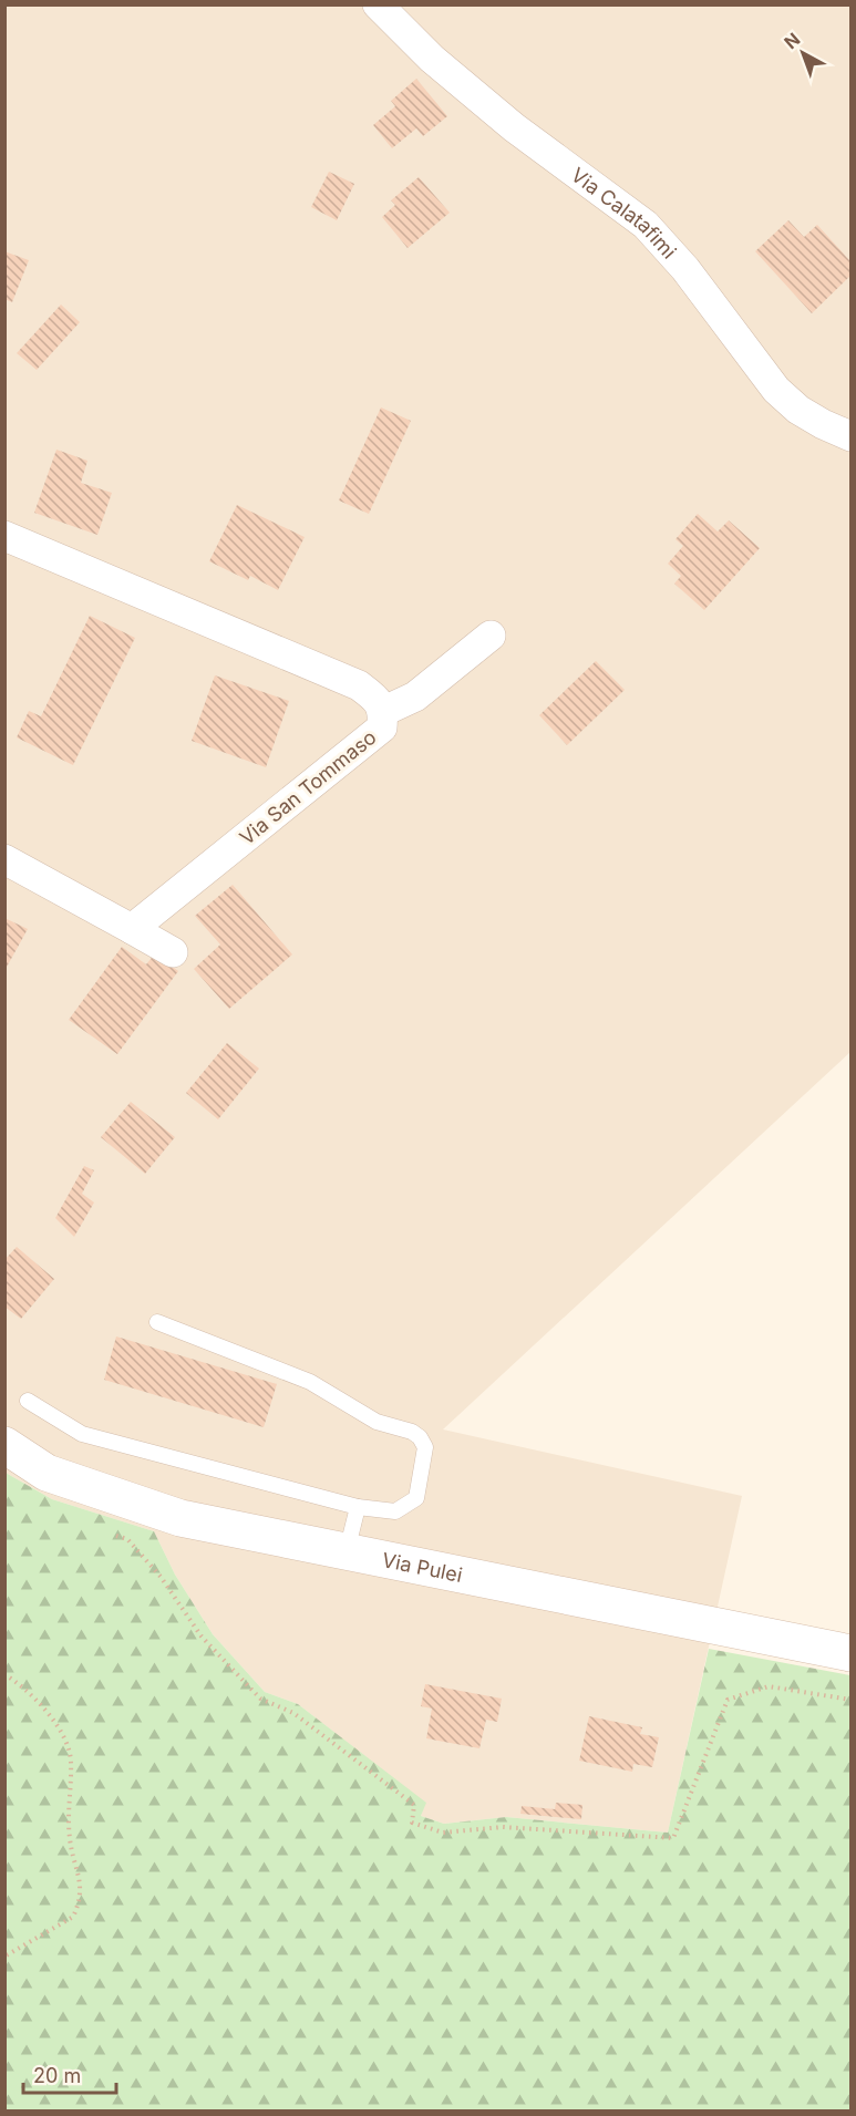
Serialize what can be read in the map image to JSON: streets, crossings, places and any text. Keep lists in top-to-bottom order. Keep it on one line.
{"streets":{"main road":["Via Pulei"],"street":["Via Calatafimi","Via San Tommaso"]},"scale_bar":"20 m","north":"top left"}
